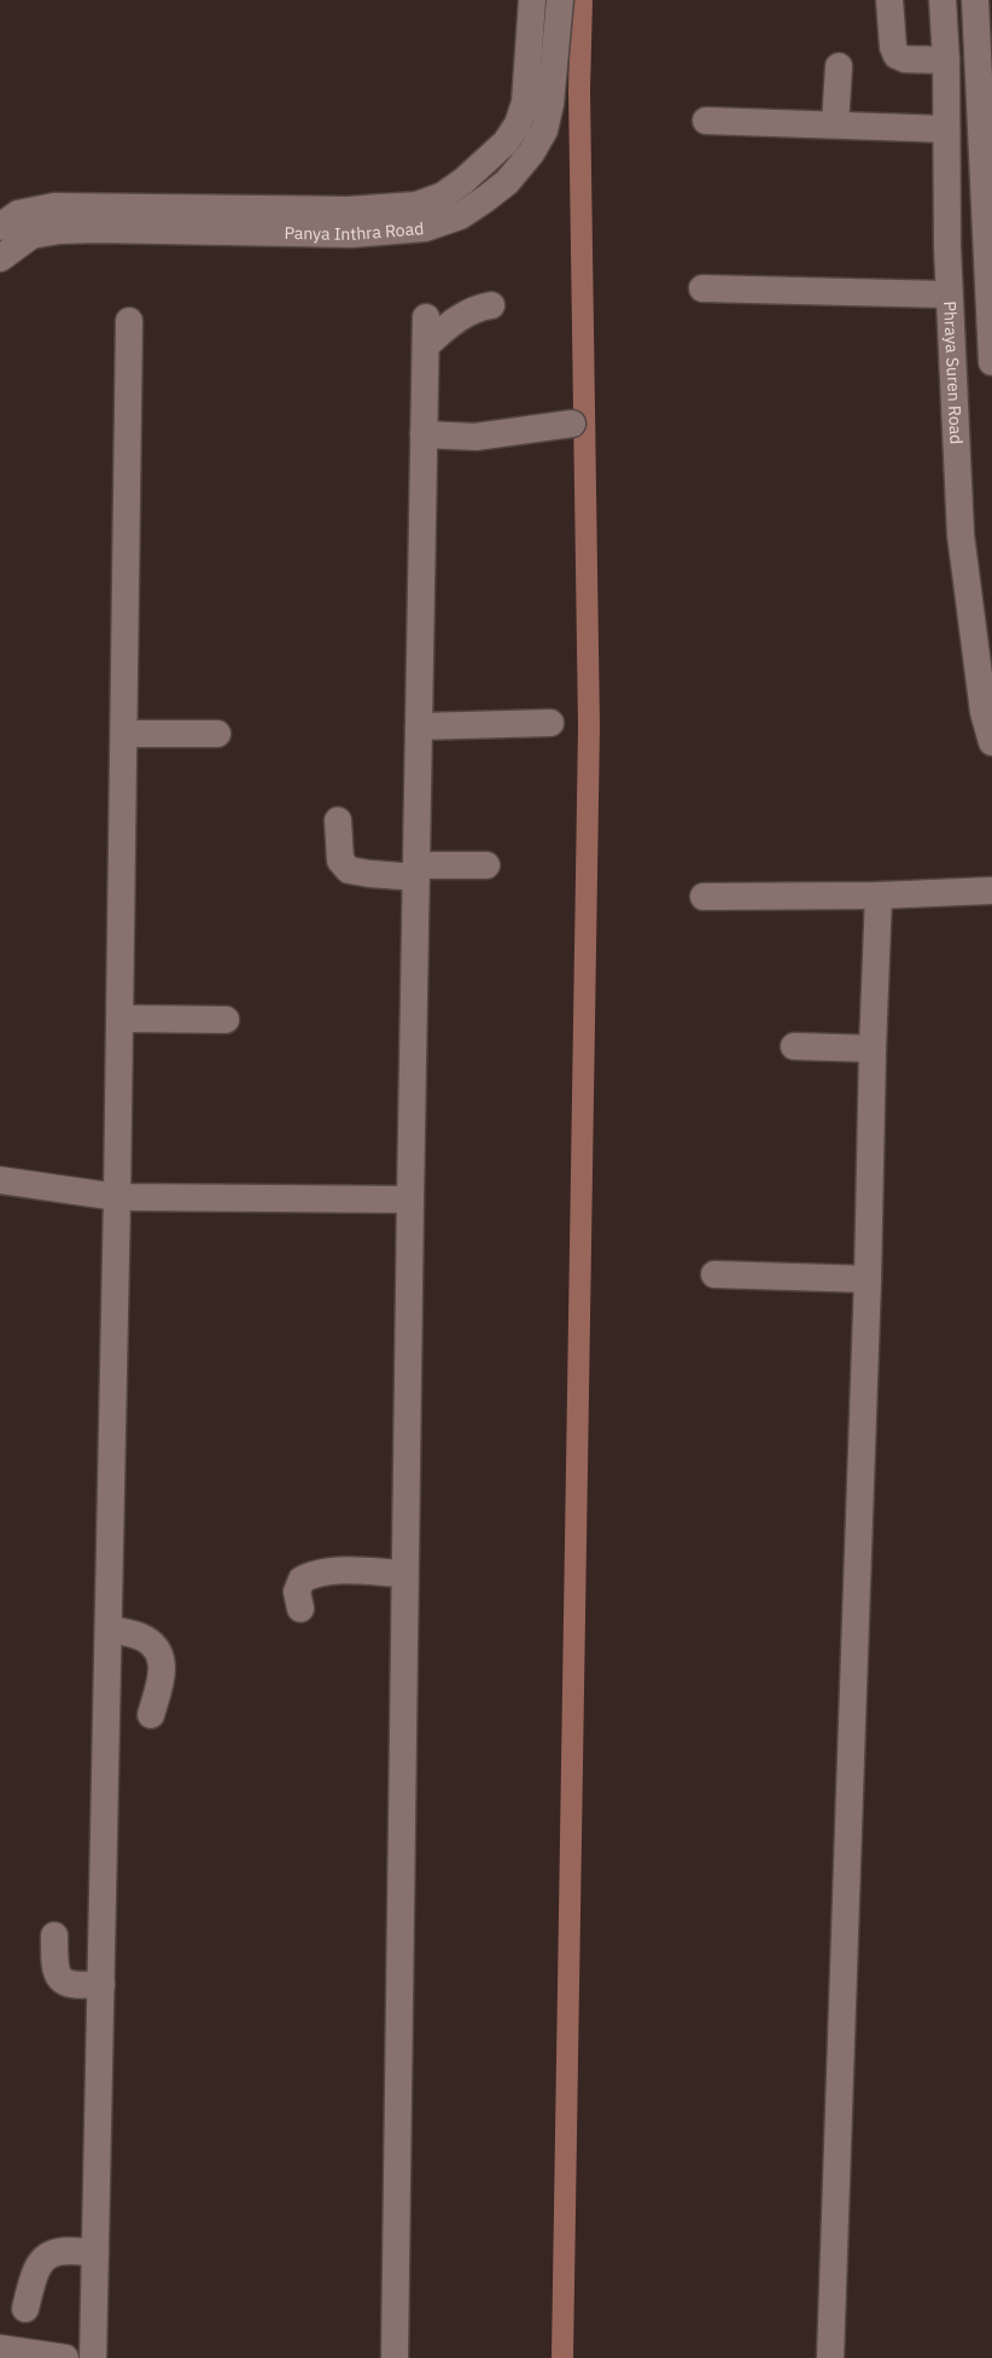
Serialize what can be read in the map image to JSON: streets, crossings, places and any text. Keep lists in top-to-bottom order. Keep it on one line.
{"streets":{"street":["Panya Inthra Road","Phraya Suren Road"]}}
